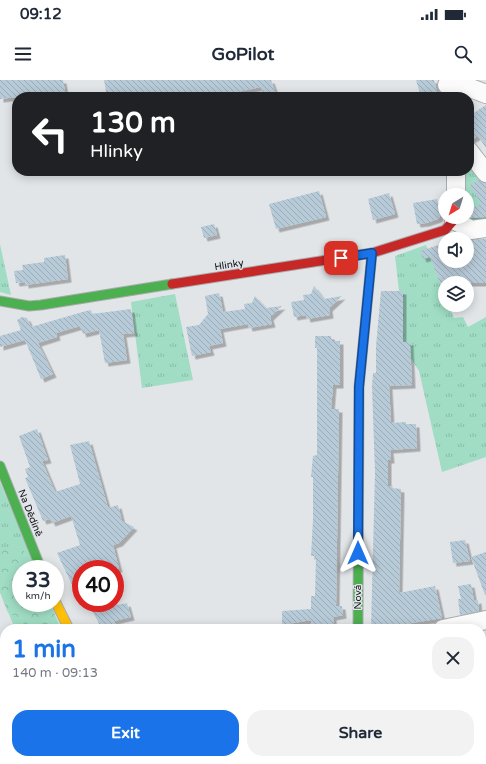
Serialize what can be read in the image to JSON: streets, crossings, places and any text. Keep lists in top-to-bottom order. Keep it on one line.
{"streets":{"street":["Hlinky","Na Dědině","Nová"]},"crossings":[["Hlinky","Nová"]],"north":"bottom left","page":{"status":"09:12","header":"GoPilot","turn":["130 m","Hlinky"],"speed":"33 km/h","limit":"40","heading":["1 min","140 m · 09:13"],"buttons":["Exit","Share"]}}
